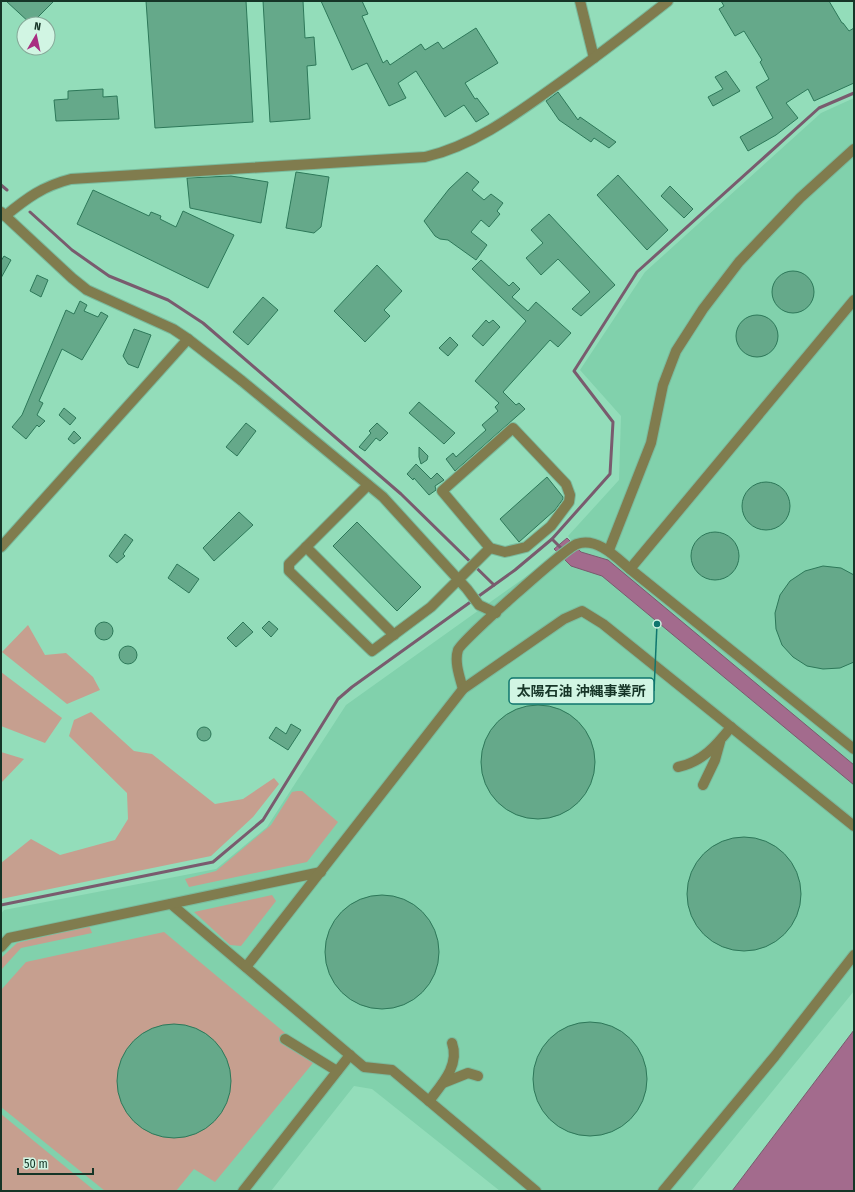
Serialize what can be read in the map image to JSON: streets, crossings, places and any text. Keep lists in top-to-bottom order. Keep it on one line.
{"places":["太陽石油 沖縄事業所"],"scale_bar":"50 m","north":"top"}
